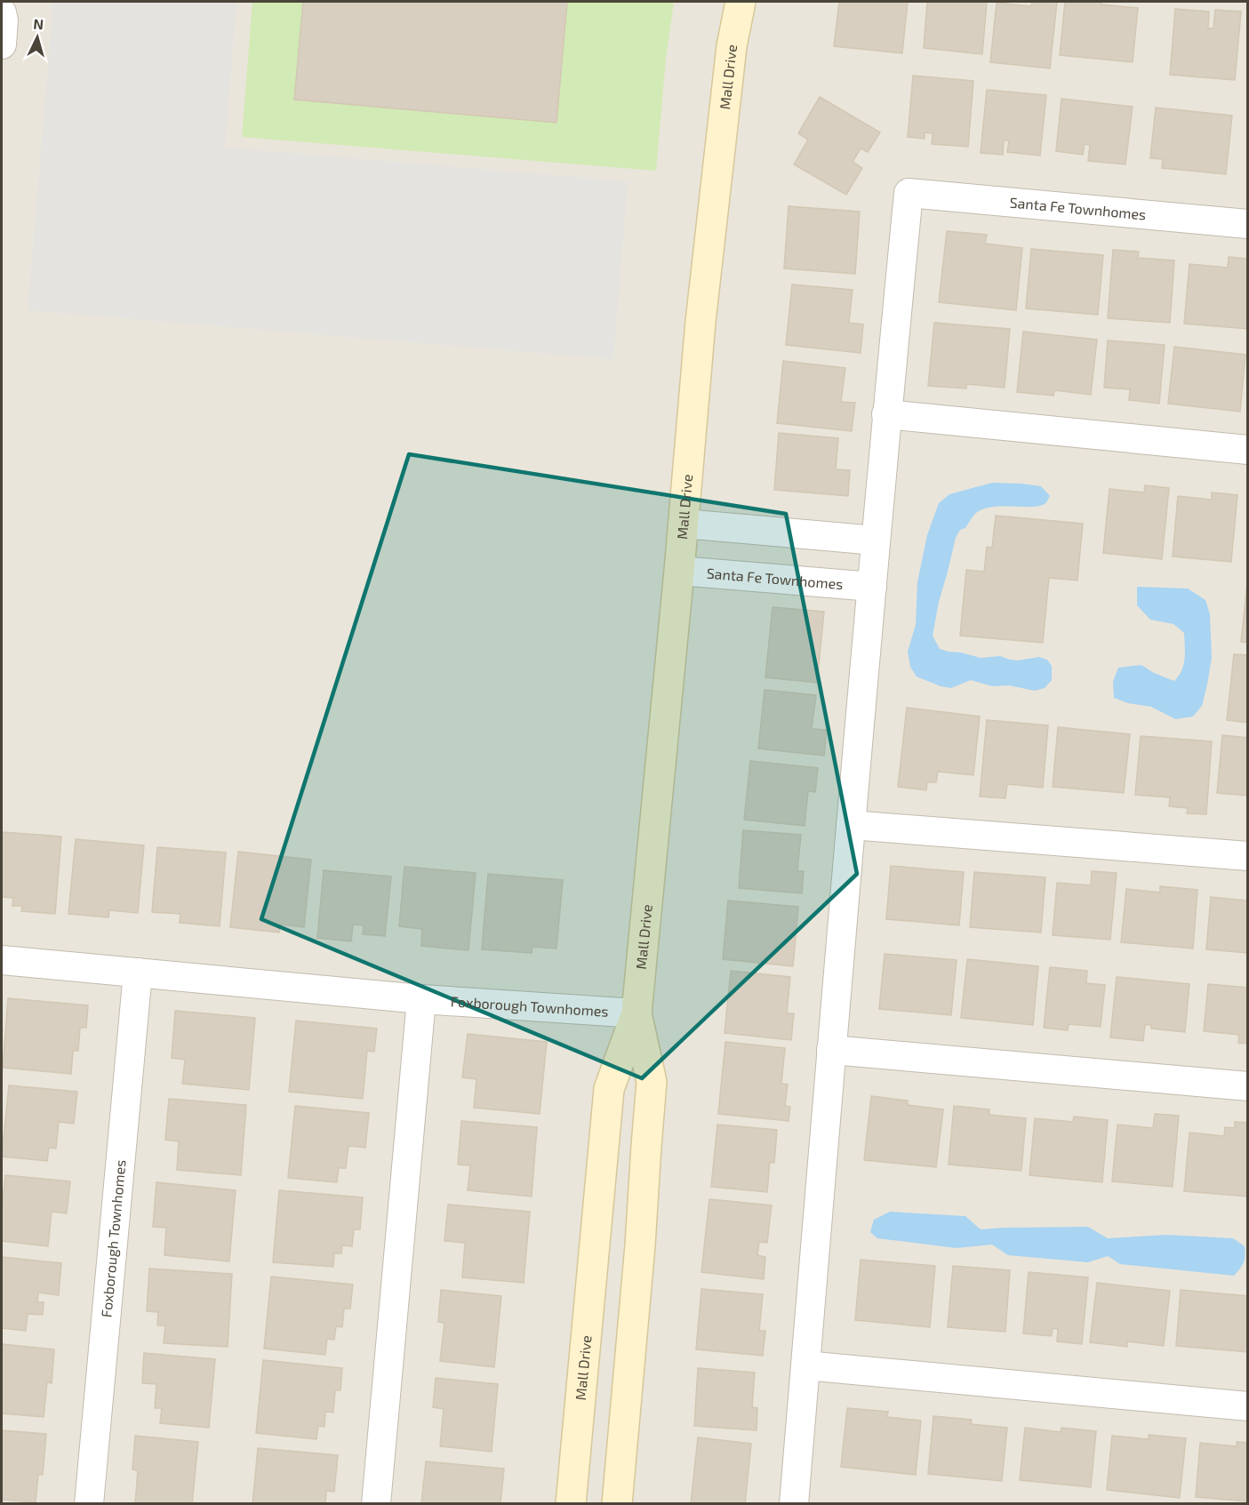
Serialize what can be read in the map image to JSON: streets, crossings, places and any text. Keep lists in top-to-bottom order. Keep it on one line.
{"streets":{"main road":["Mall Drive"],"street":["Santa Fe Townhomes","Foxborough Townhomes"]},"crossings":[["Mall Drive","Santa Fe Townhomes"],["Mall Drive","Foxborough Townhomes"]],"north":"top"}
